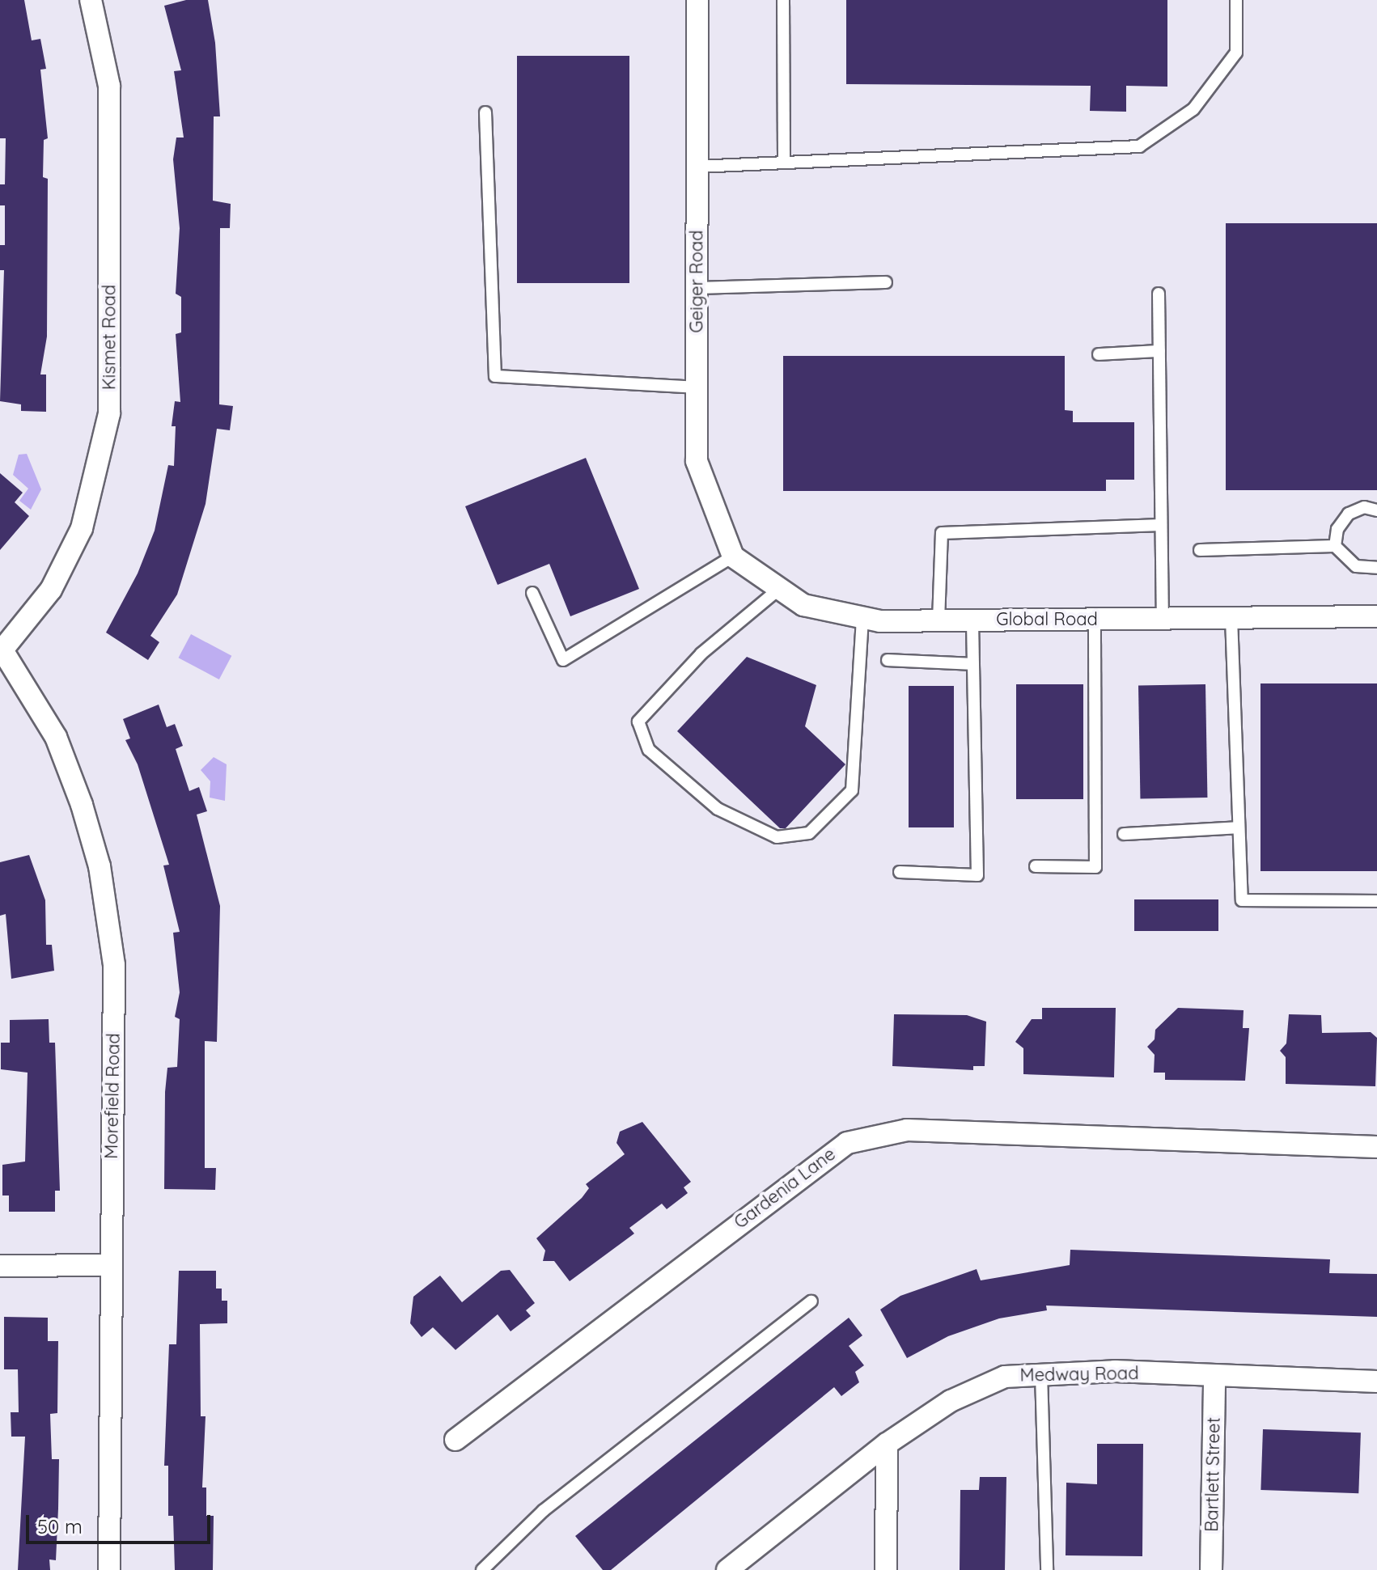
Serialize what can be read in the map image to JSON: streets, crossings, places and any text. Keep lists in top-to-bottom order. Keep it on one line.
{"streets":{"street":["Geiger Road","Kismet Road","Global Road","Morefield Road","Gardenia Lane","Medway Road","Bartlett Street"]},"crossings":[["Geiger Road","Global Road"],["Kismet Road","Morefield Road"],["Medway Road","Bartlett Street"]],"scale_bar":"50 m"}
